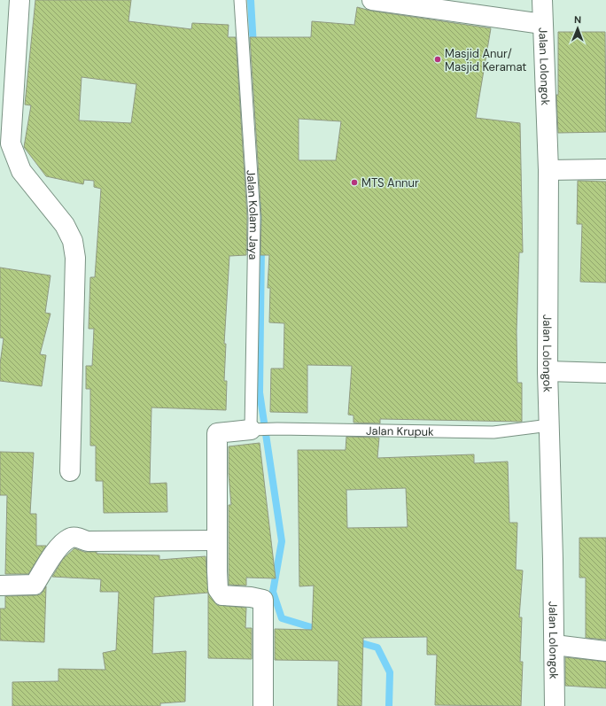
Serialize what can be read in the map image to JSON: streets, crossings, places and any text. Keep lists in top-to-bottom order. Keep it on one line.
{"streets":{"street":["Jalan Lolongok"],"lane":["Jalan Kolam Jaya","Jalan Krupuk"]},"crossings":[["Jalan Lolongok","Jalan Krupuk"],["Jalan Kolam Jaya","Jalan Krupuk"]],"places":["Masjid Anur/ Masjid Keramat","MTS Annur"],"north":"top"}
